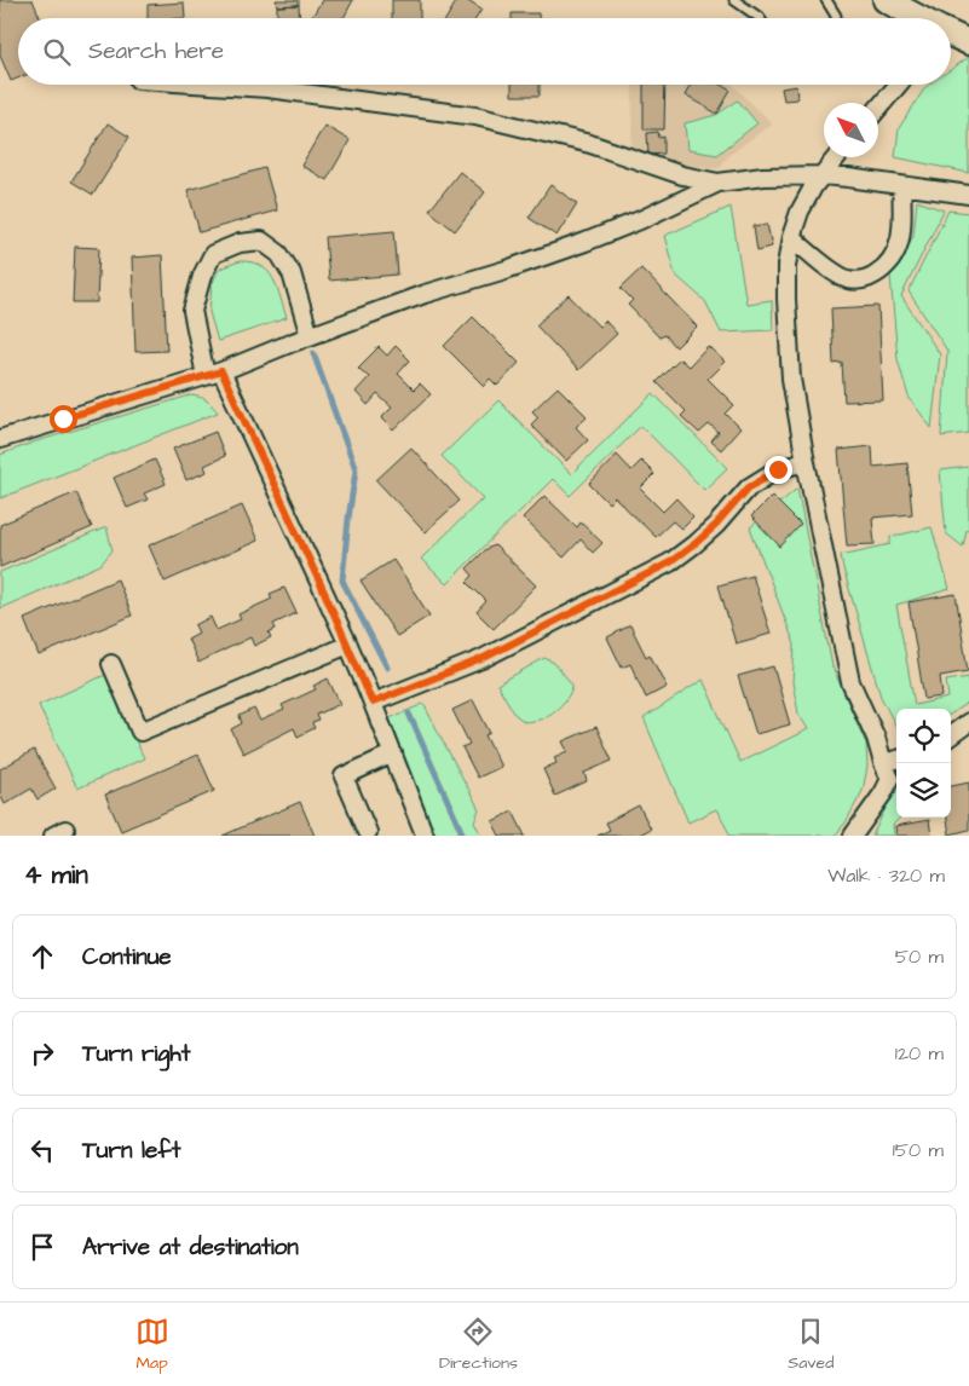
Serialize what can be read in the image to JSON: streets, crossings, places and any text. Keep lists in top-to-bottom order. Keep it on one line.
{"north":"top left","page":{"search":"Search here","heading":["4 min","Walk · 320 m"],"list":[["Continue","50 m"],["Turn right","120 m"],["Turn left","150 m"],"Arrive at destination"],"nav":["Map","Directions","Saved"]}}
